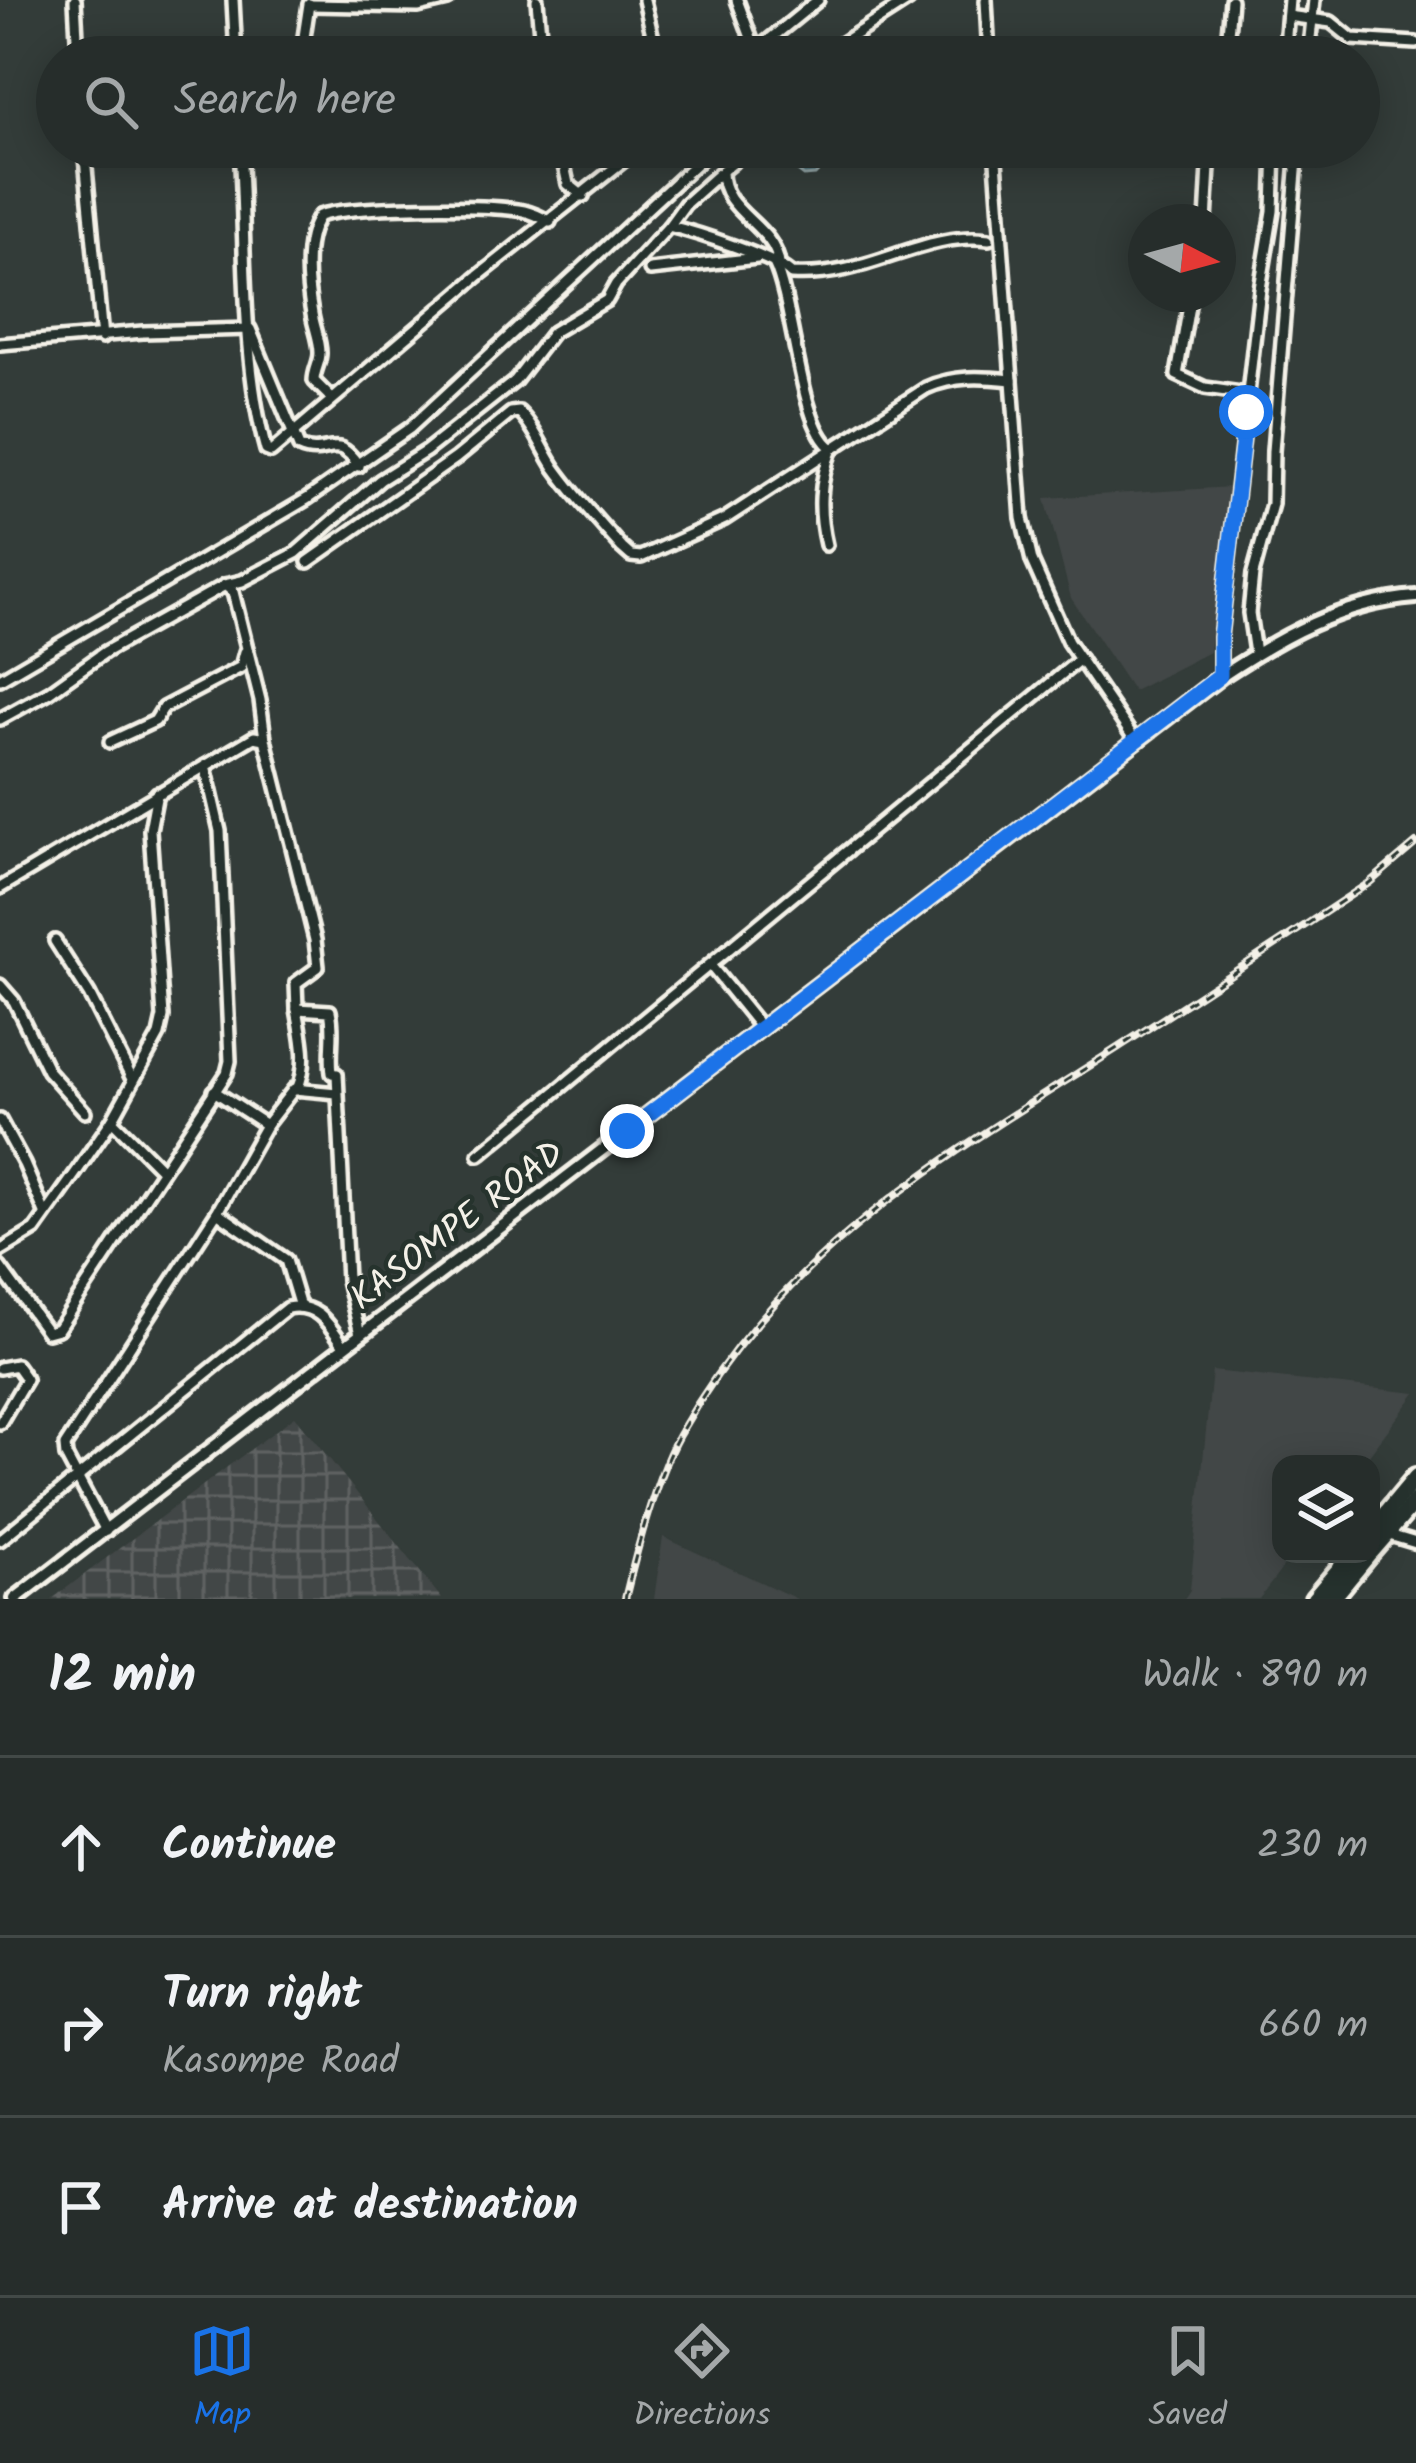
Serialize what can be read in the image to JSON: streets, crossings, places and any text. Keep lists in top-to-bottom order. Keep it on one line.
{"streets":{"street":["KASOMPE ROAD"]},"north":"right","page":{"search":"Search here","heading":["12 min","Walk · 890 m"],"list":[["Continue","230 m"],["Turn right","Kasompe Road","660 m"],"Arrive at destination"],"nav":["Map","Directions","Saved"]}}
